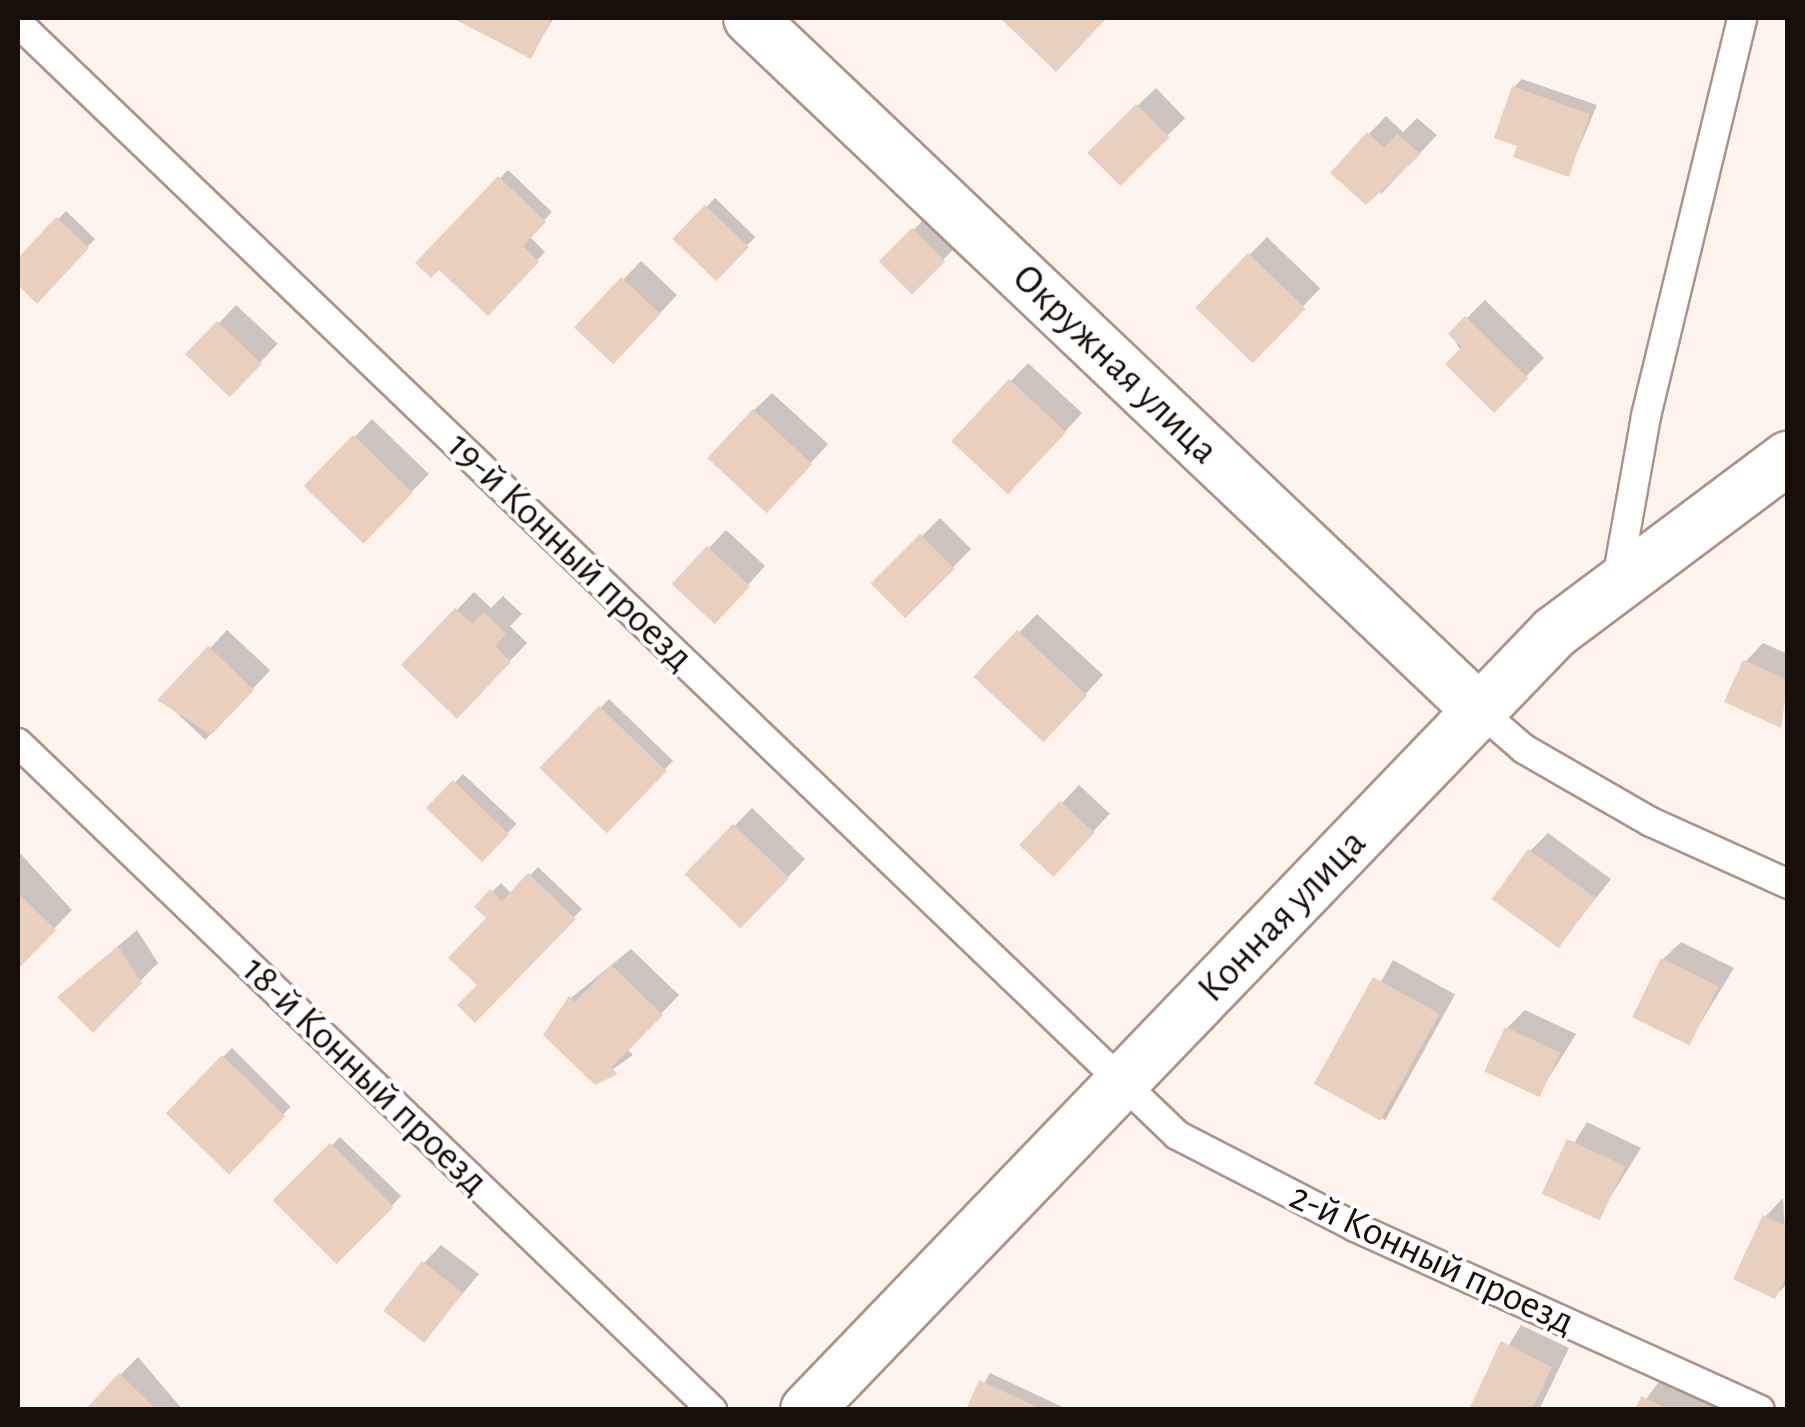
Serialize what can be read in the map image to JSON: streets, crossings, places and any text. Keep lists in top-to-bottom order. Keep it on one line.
{"streets":{"street":["Окружная улица","Конная улица"],"lane":["19-й Конный проезд","18-й Конный проезд","2-й Конный проезд"]},"crossings":[["Окружная улица","Конная улица"],["19-й Конный проезд","Конная улица"],["19-й Конный проезд","2-й Конный проезд"],["Конная улица","2-й Конный проезд"]]}
